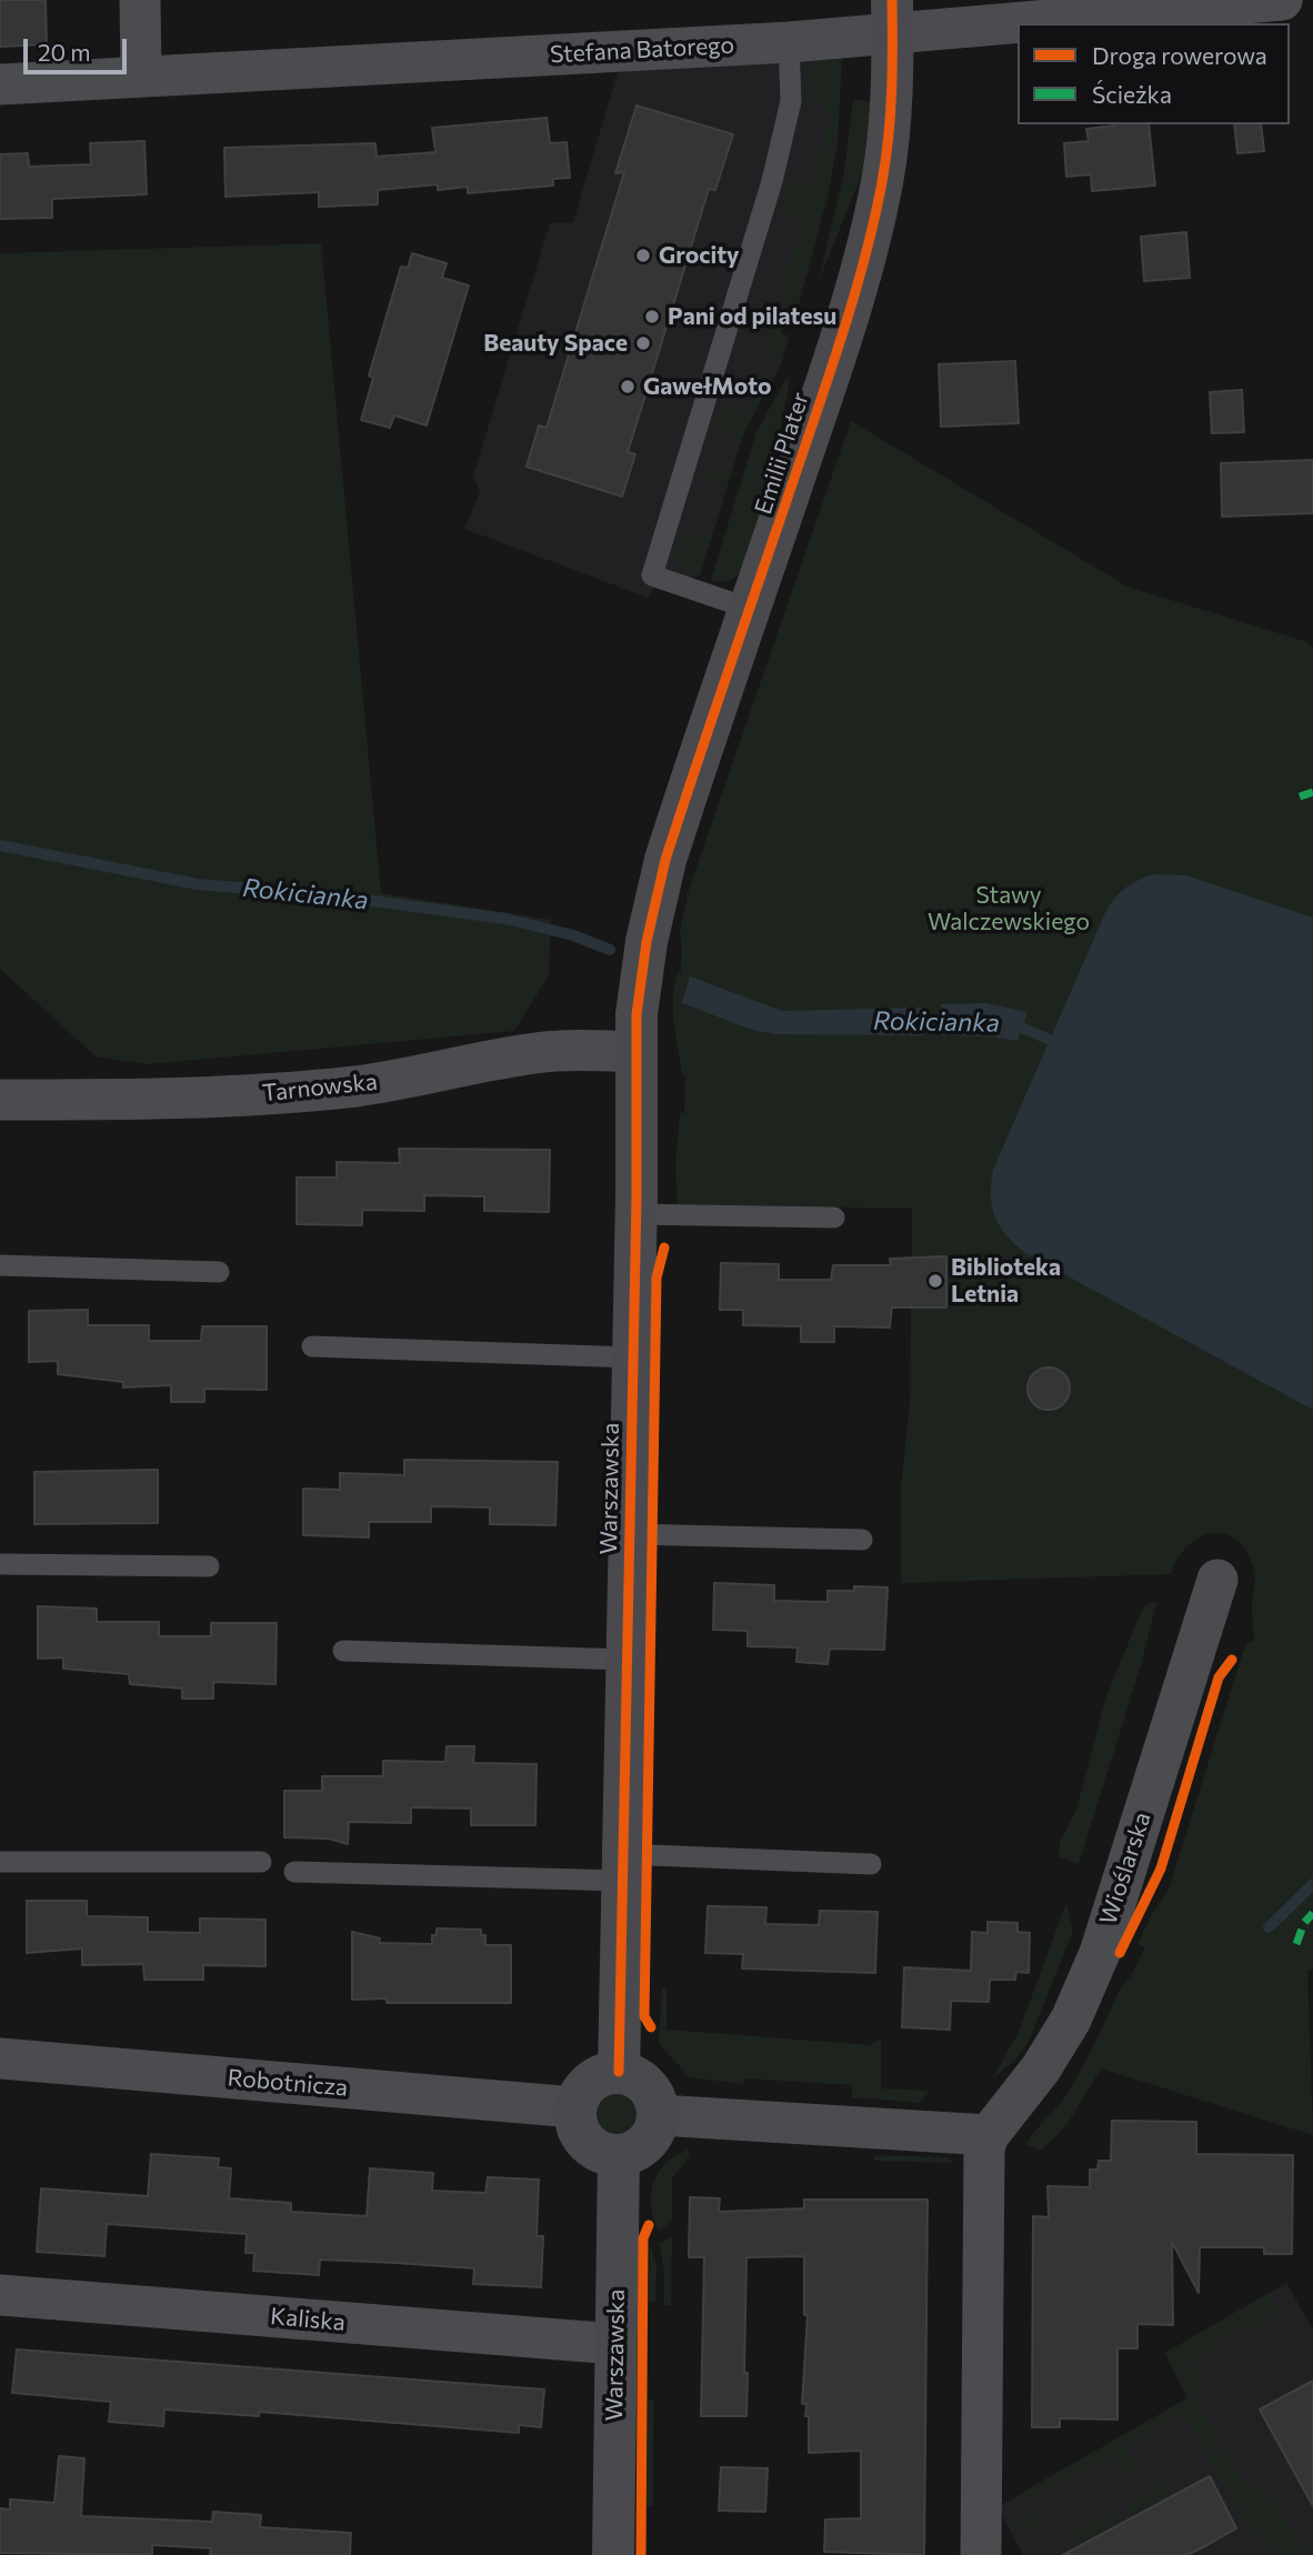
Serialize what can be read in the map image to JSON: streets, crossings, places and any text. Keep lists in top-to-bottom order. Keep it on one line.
{"streets":{"street":["Stefana Batorego","Emilii Plater","Tarnowska","Warszawska","Wioślarska","Robotnicza","Kaliska"]},"crossings":[["Stefana Batorego","Emilii Plater"],["Emilii Plater","Warszawska"],["Tarnowska","Warszawska"],["Warszawska","Robotnicza"],["Warszawska","Kaliska"]],"water":["Rokicianka"],"parks":["Stawy Walczewskiego"],"places":["Grocity","Pani od pilatesu","Beauty Space","GawełMoto","Biblioteka Letnia"],"legend":["Droga rowerowa","Ścieżka"],"scale_bar":"20 m"}
